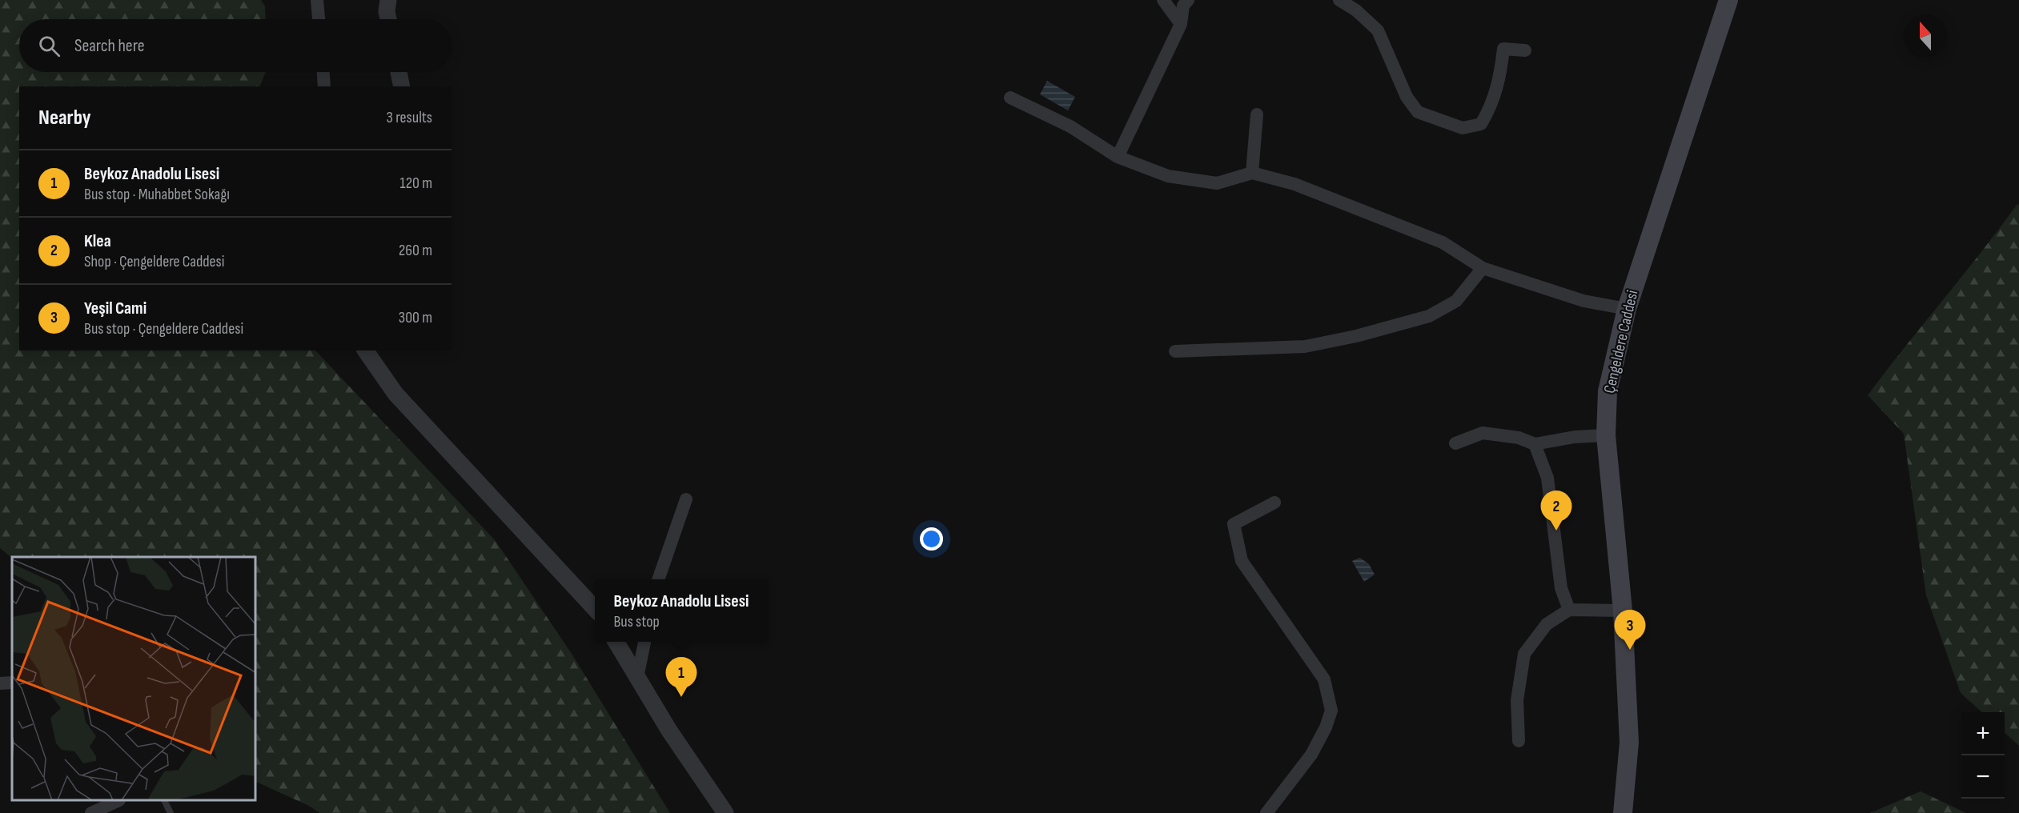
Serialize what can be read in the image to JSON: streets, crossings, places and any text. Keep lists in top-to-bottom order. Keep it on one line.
{"streets":{"main road":["Çengeldere Caddesi"]},"north":"top","page":{"search":"Search here","heading":["Nearby","3 results"],"list":[{"mark":"1","name":"Beykoz Anadolu Lisesi","note":"Bus stop · Muhabbet Sokağı","value":"120 m"},{"mark":"2","name":"Klea","note":"Shop · Çengeldere Caddesi","value":"260 m"},{"mark":"3","name":"Yeşil Cami","note":"Bus stop · Çengeldere Caddesi","value":"300 m"}],"pins":["2","3","1"],"popup":["Beykoz Anadolu Lisesi","Bus stop"],"map_buttons":["+","−"]}}
